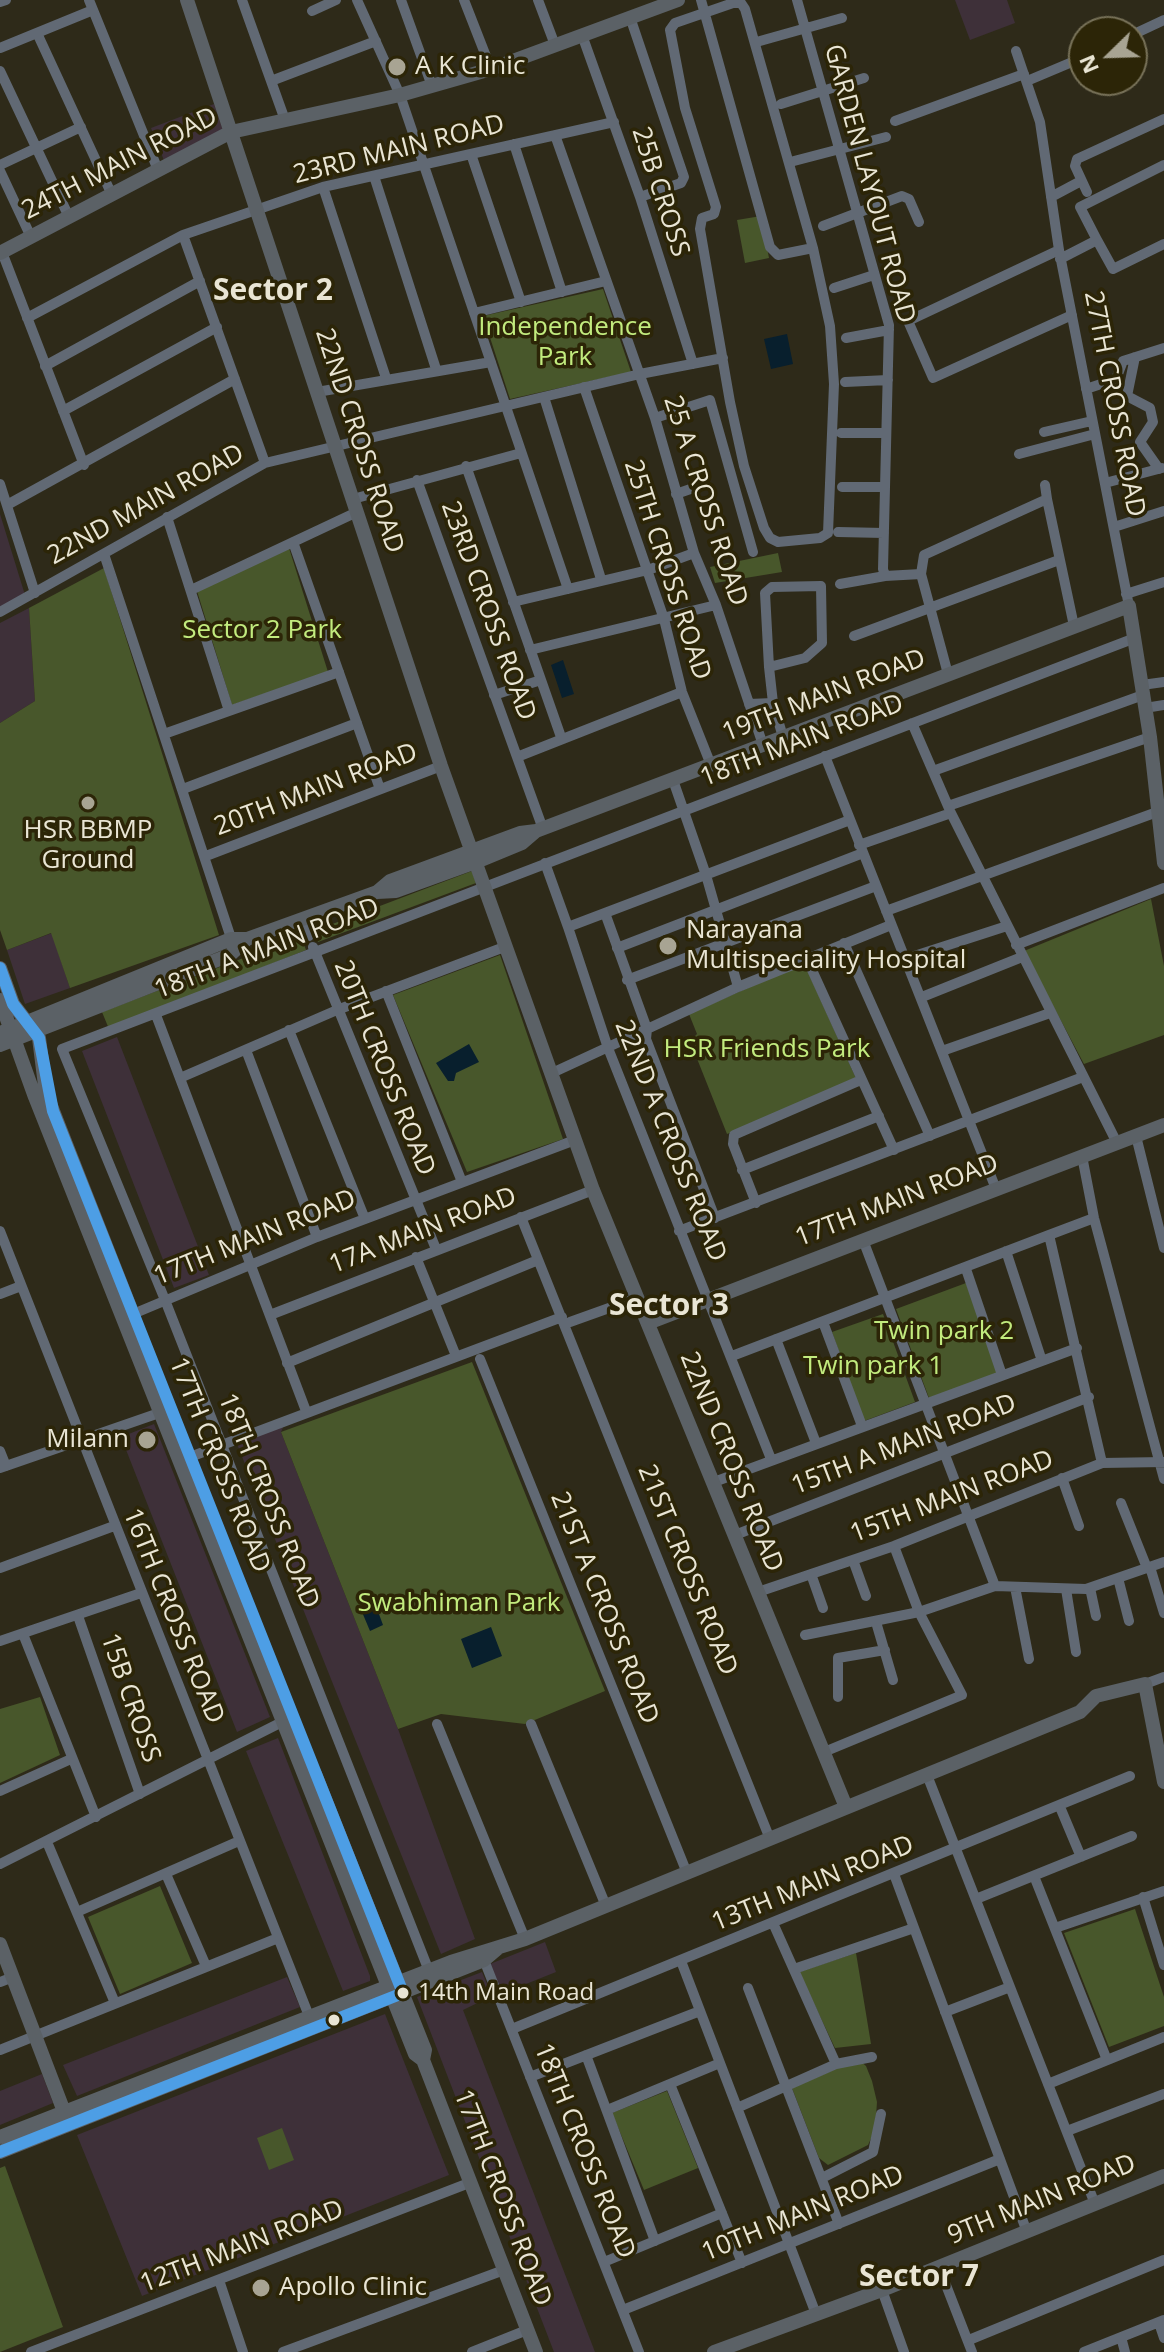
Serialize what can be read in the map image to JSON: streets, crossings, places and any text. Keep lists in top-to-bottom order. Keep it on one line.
{"streets":{"street":["23RD MAIN ROAD","24TH MAIN ROAD","GARDEN LAYOUT ROAD","25B CROSS","27TH CROSS ROAD","22ND CROSS ROAD","25 A CROSS ROAD","22ND MAIN ROAD","25TH CROSS ROAD","23RD CROSS ROAD","19TH MAIN ROAD","18TH MAIN ROAD","20TH MAIN ROAD","18TH A MAIN ROAD","20TH CROSS ROAD","22ND A CROSS ROAD","17TH MAIN ROAD","17A MAIN ROAD","15TH A MAIN ROAD","17TH CROSS ROAD","15TH MAIN ROAD","18TH CROSS ROAD","21ST CROSS ROAD","21ST A CROSS ROAD","16TH CROSS ROAD","15B CROSS","13TH MAIN ROAD","9TH MAIN ROAD","10TH MAIN ROAD","12TH MAIN ROAD"]},"crossings":[["23RD MAIN ROAD","25B CROSS"],["23RD MAIN ROAD","22ND CROSS ROAD"],["23RD MAIN ROAD","25 A CROSS ROAD"],["24TH MAIN ROAD","25B CROSS"],["24TH MAIN ROAD","22ND CROSS ROAD"],["25B CROSS","22ND MAIN ROAD"],["27TH CROSS ROAD","19TH MAIN ROAD"],["27TH CROSS ROAD","18TH MAIN ROAD"],["22ND CROSS ROAD","22ND MAIN ROAD"],["22ND CROSS ROAD","19TH MAIN ROAD"],["22ND CROSS ROAD","18TH MAIN ROAD"],["22ND CROSS ROAD","20TH MAIN ROAD"],["22ND CROSS ROAD","18TH A MAIN ROAD"],["22ND CROSS ROAD","17TH MAIN ROAD"],["22ND CROSS ROAD","17A MAIN ROAD"],["22ND CROSS ROAD","15TH A MAIN ROAD"],["22ND CROSS ROAD","15TH MAIN ROAD"],["25 A CROSS ROAD","22ND MAIN ROAD"],["25 A CROSS ROAD","19TH MAIN ROAD"],["22ND MAIN ROAD","25TH CROSS ROAD"],["25TH CROSS ROAD","19TH MAIN ROAD"],["23RD CROSS ROAD","19TH MAIN ROAD"],["19TH MAIN ROAD","20TH CROSS ROAD"],["19TH MAIN ROAD","17TH CROSS ROAD"],["18TH MAIN ROAD","18TH A MAIN ROAD"],["18TH MAIN ROAD","22ND A CROSS ROAD"],["18TH A MAIN ROAD","20TH CROSS ROAD"],["18TH A MAIN ROAD","18TH CROSS ROAD"],["20TH CROSS ROAD","17TH MAIN ROAD"],["20TH CROSS ROAD","17A MAIN ROAD"],["22ND A CROSS ROAD","17TH MAIN ROAD"],["17TH MAIN ROAD","17TH CROSS ROAD"],["17TH MAIN ROAD","18TH CROSS ROAD"],["17A MAIN ROAD","21ST CROSS ROAD"],["17TH CROSS ROAD","12TH MAIN ROAD"],["18TH CROSS ROAD","13TH MAIN ROAD"],["18TH CROSS ROAD","10TH MAIN ROAD"]],"districts":["Sector 2","Sector 3","Sector 7"],"parks":["Independence Park","Sector 2 Park","HSR Friends Park","Twin park 2","Twin park 1","Swabhiman Park"],"places":["A K Clinic","HSR BBMP Ground","Narayana Multispeciality Hospital","Milann","14th Main Road","Apollo Clinic"],"north":"bottom left"}
